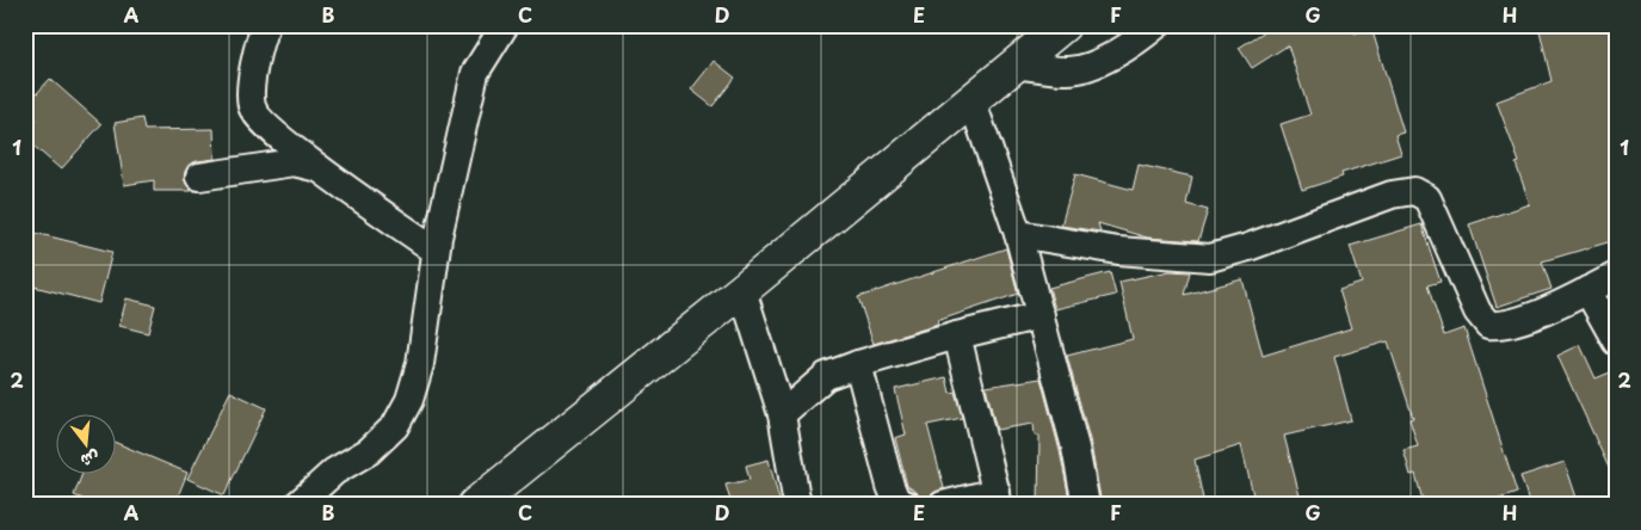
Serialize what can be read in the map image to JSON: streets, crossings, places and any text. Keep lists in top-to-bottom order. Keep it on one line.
{"north":"bottom","grid":{"columns":["A","B","C","D","E","F","G","H"],"rows":["1","2"]}}
